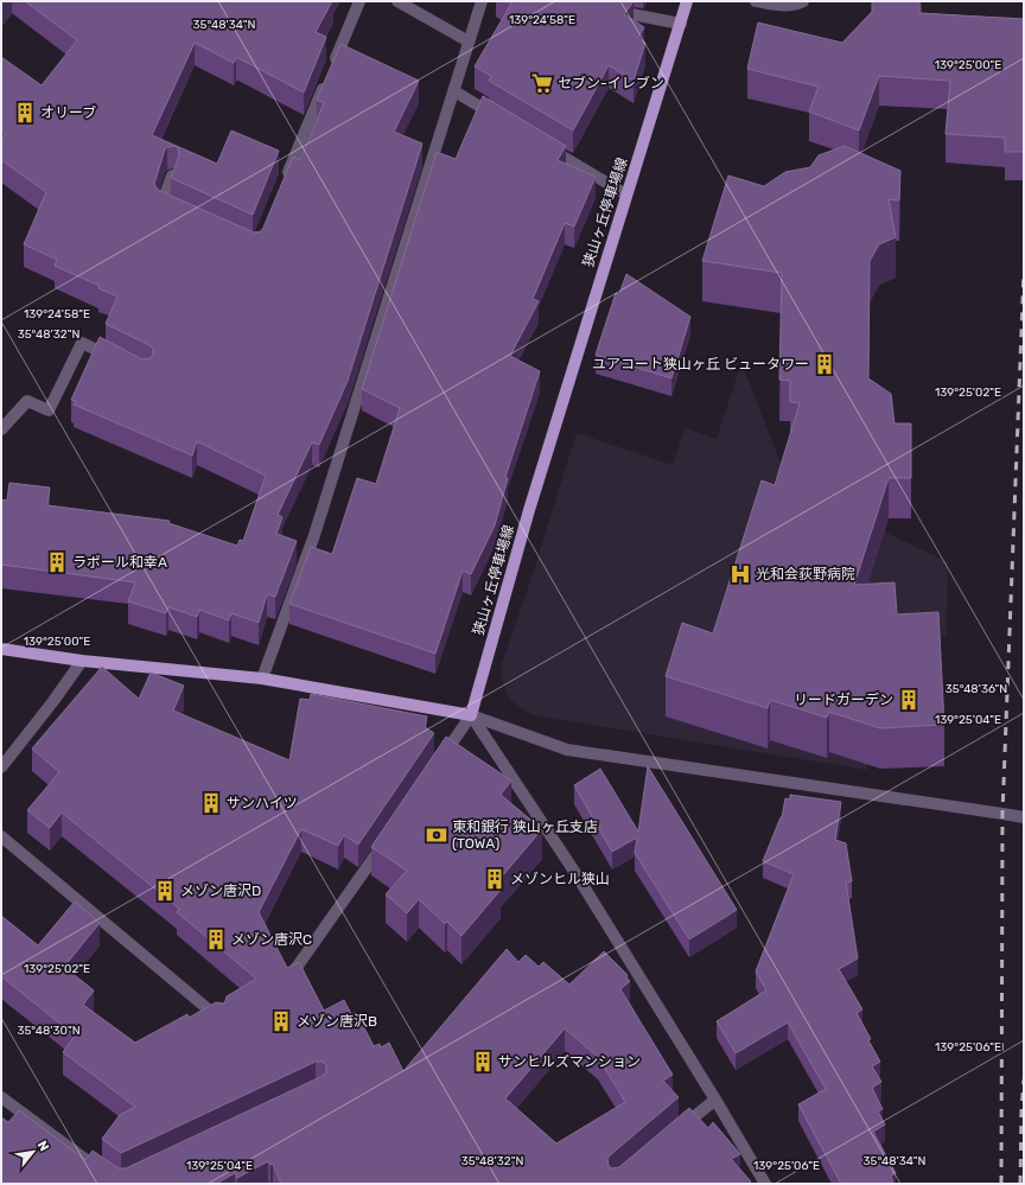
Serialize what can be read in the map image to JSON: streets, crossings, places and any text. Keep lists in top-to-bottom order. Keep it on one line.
{"streets":{"main road":["狭山ヶ丘停車場線"]},"places":{"supermarket":["セブン-イレブン"],"building":["オリーブ","ユアコート狭山ヶ丘 ビュータワー","ラポール和幸A","リードガーデン","サンハイツ","メゾンヒル狭山","メゾン唐沢D","メゾン唐沢C","メゾン唐沢B","サンヒルズマンション"],"hospital":["光和会荻野病院"],"bank":["東和銀行 狭山ヶ丘支店 (TOWA)"]},"north":"top right","coordinates":["139°24'58\"E","35°48'34\"N","139°25'00\"E","35°48'32\"N","139°25'02\"E","35°48'36\"N","139°25'04\"E","35°48'30\"N","139°25'06\"E"]}
